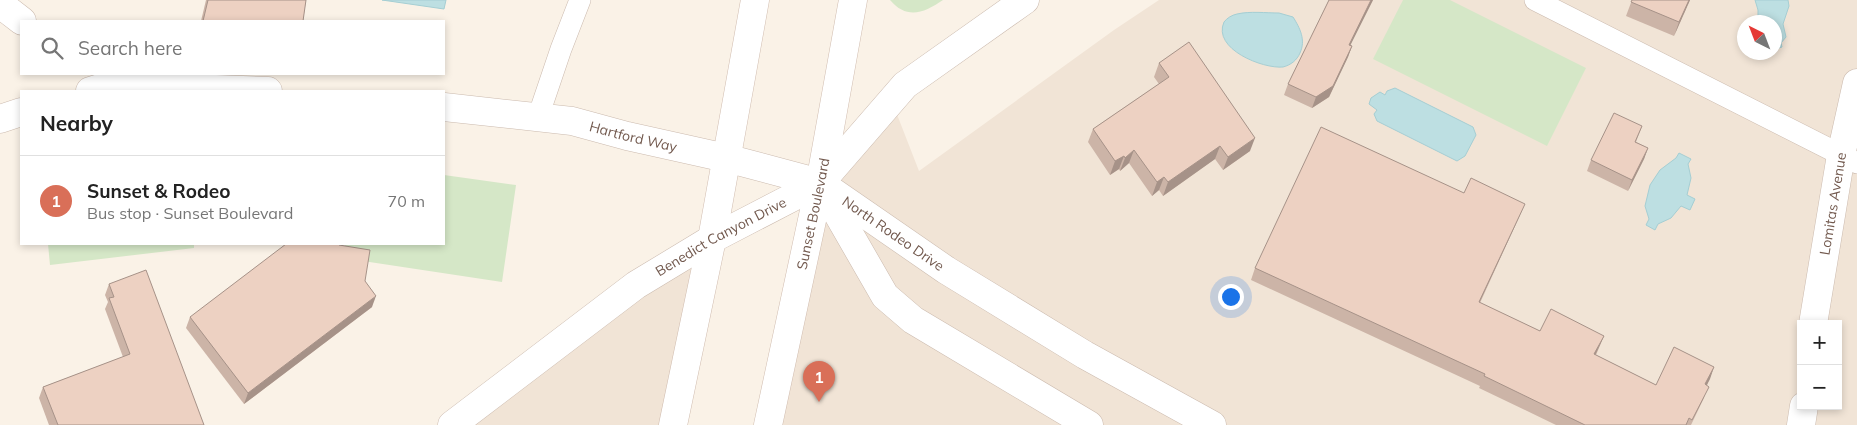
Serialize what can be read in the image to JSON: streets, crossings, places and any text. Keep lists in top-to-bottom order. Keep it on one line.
{"streets":{"street":["Hartford Way","Lomitas Avenue","Sunset Boulevard","North Rodeo Drive","Benedict Canyon Drive"]},"crossings":[["Hartford Way","Sunset Boulevard"],["Hartford Way","North Rodeo Drive"],["Hartford Way","Benedict Canyon Drive"],["Sunset Boulevard","North Rodeo Drive"],["Sunset Boulevard","Benedict Canyon Drive"],["North Rodeo Drive","Benedict Canyon Drive"]],"north":"top left","page":{"search":"Search here","heading":"Nearby","list":[{"mark":"1","name":"Sunset & Rodeo","note":"Bus stop · Sunset Boulevard","value":"70 m"}],"map_buttons":["+","−"],"pins":"1"}}
